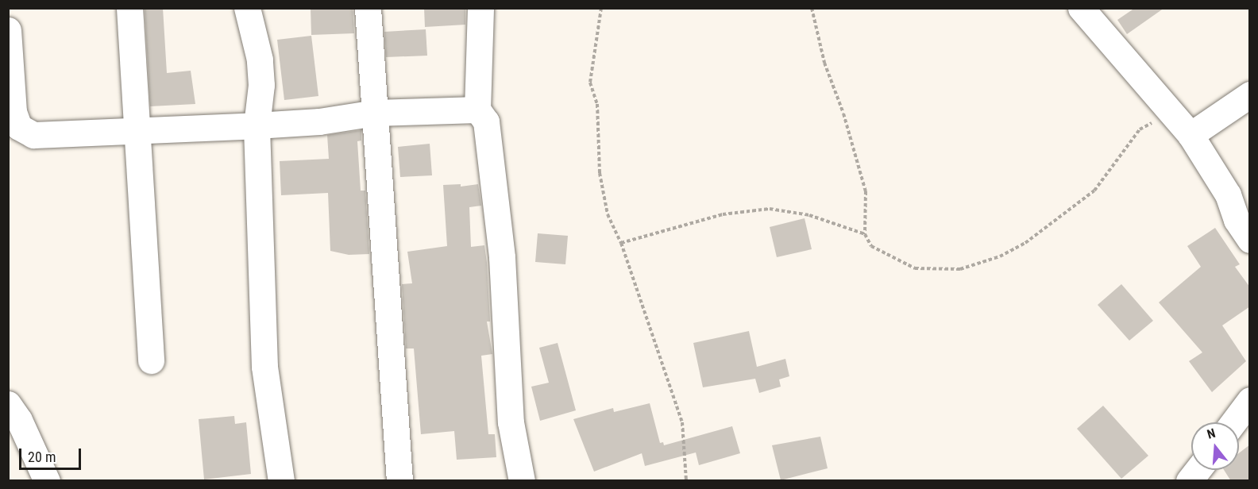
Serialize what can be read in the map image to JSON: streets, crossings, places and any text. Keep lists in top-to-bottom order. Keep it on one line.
{"scale_bar":"20 m","north":"top"}
